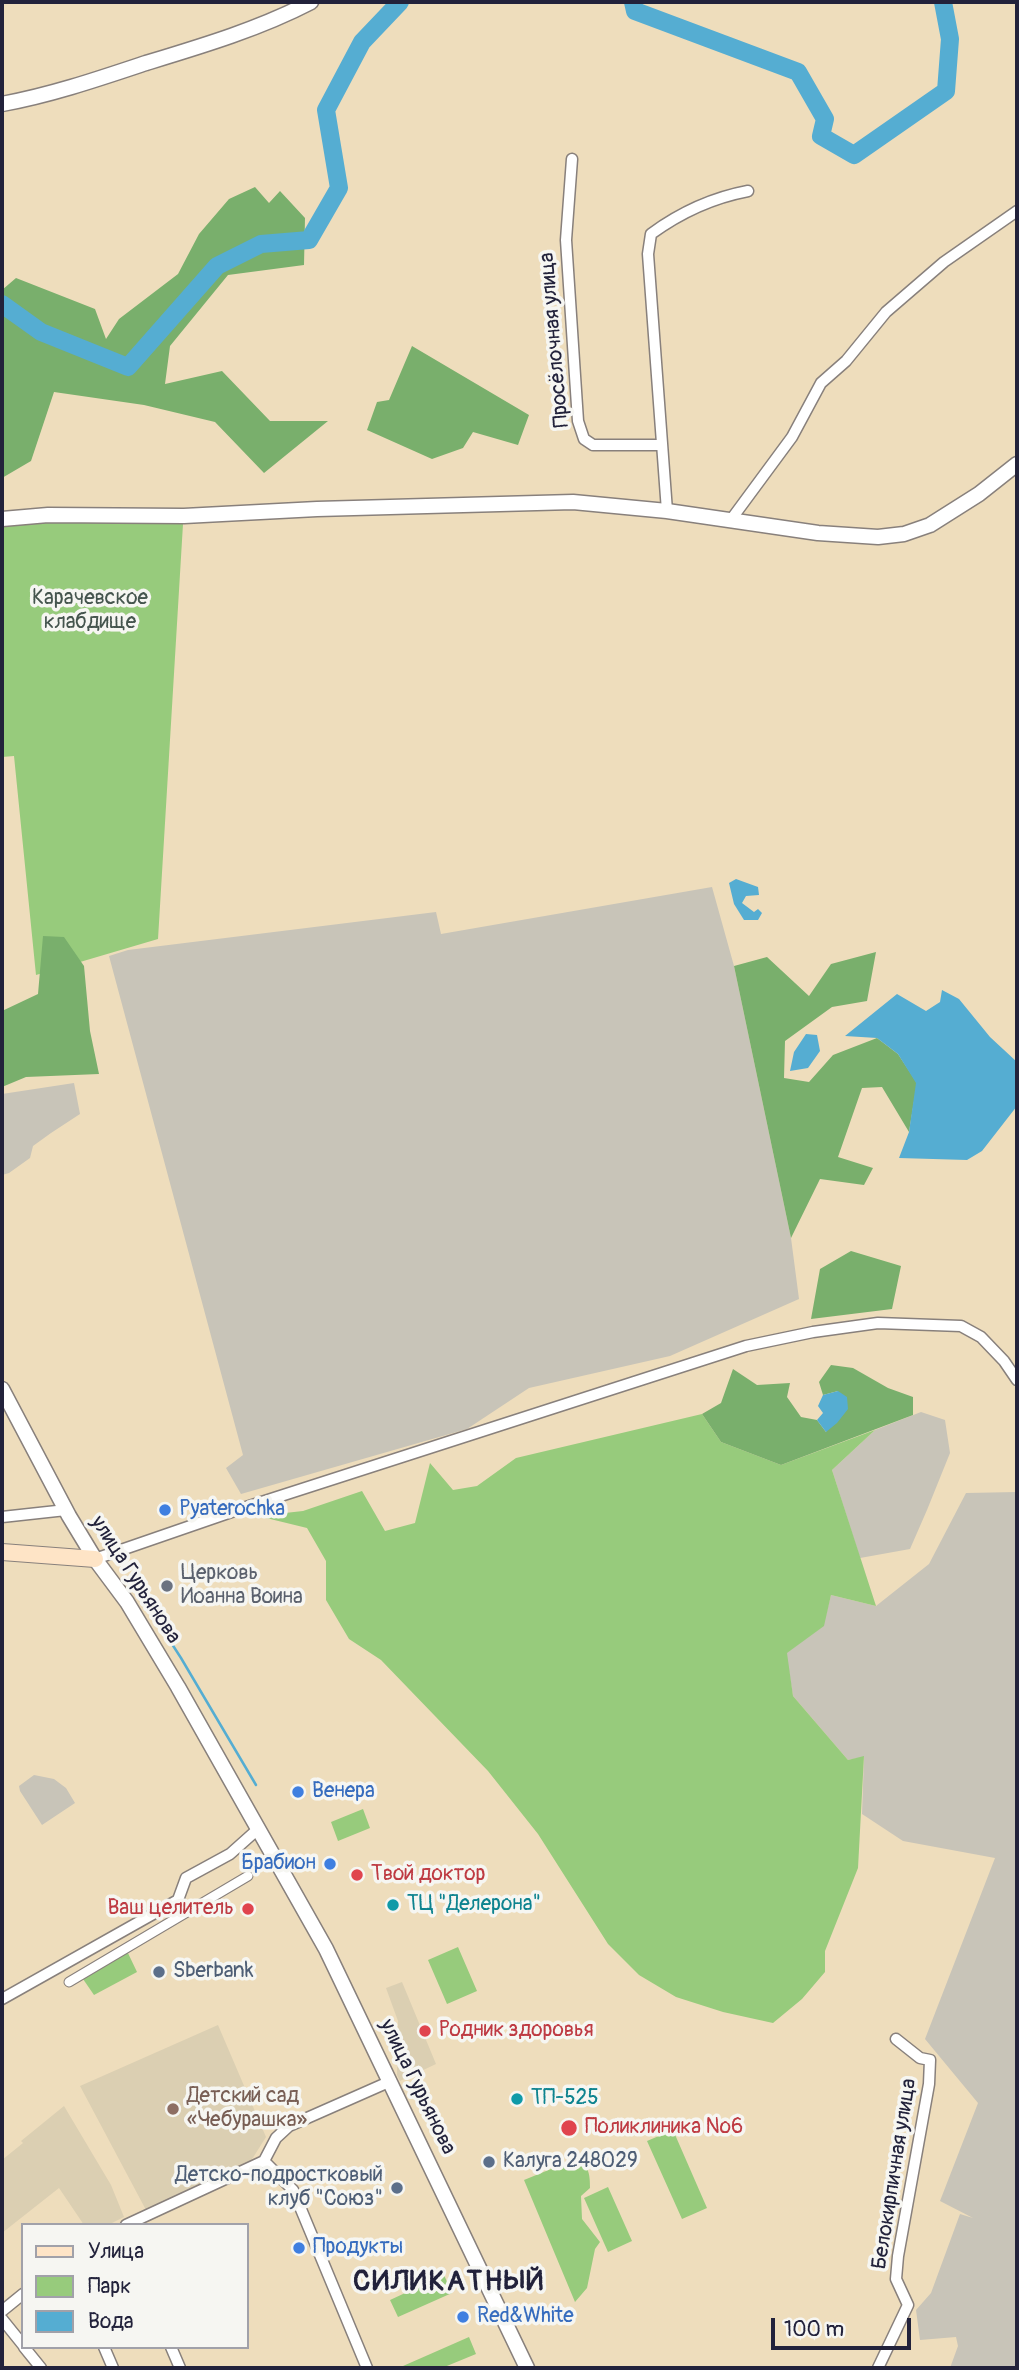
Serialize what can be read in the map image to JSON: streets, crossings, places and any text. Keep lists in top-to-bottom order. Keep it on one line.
{"streets":{"street":["Просёлочная улица","улица Гурьянова","Белокирпичная улица"]},"districts":["СИЛИКАТНЫЙ"],"parks":["Карачевское клабдище"],"places":["Pyaterochka","Церковь Иоанна Воина","Венера","Брабион","Твой доктор","ТЦ \"Делерона\"","Ваш целитель","Sberbank","Родник здоровья","ТП-525","Детский сад «Чебурашка»","Поликлиника №6","Калуга 248029","Детско-подростковый клуб \"Союз\"","Продукты","Red&White"],"legend":["Улица","Парк","Вода"],"scale_bar":"100 m"}
